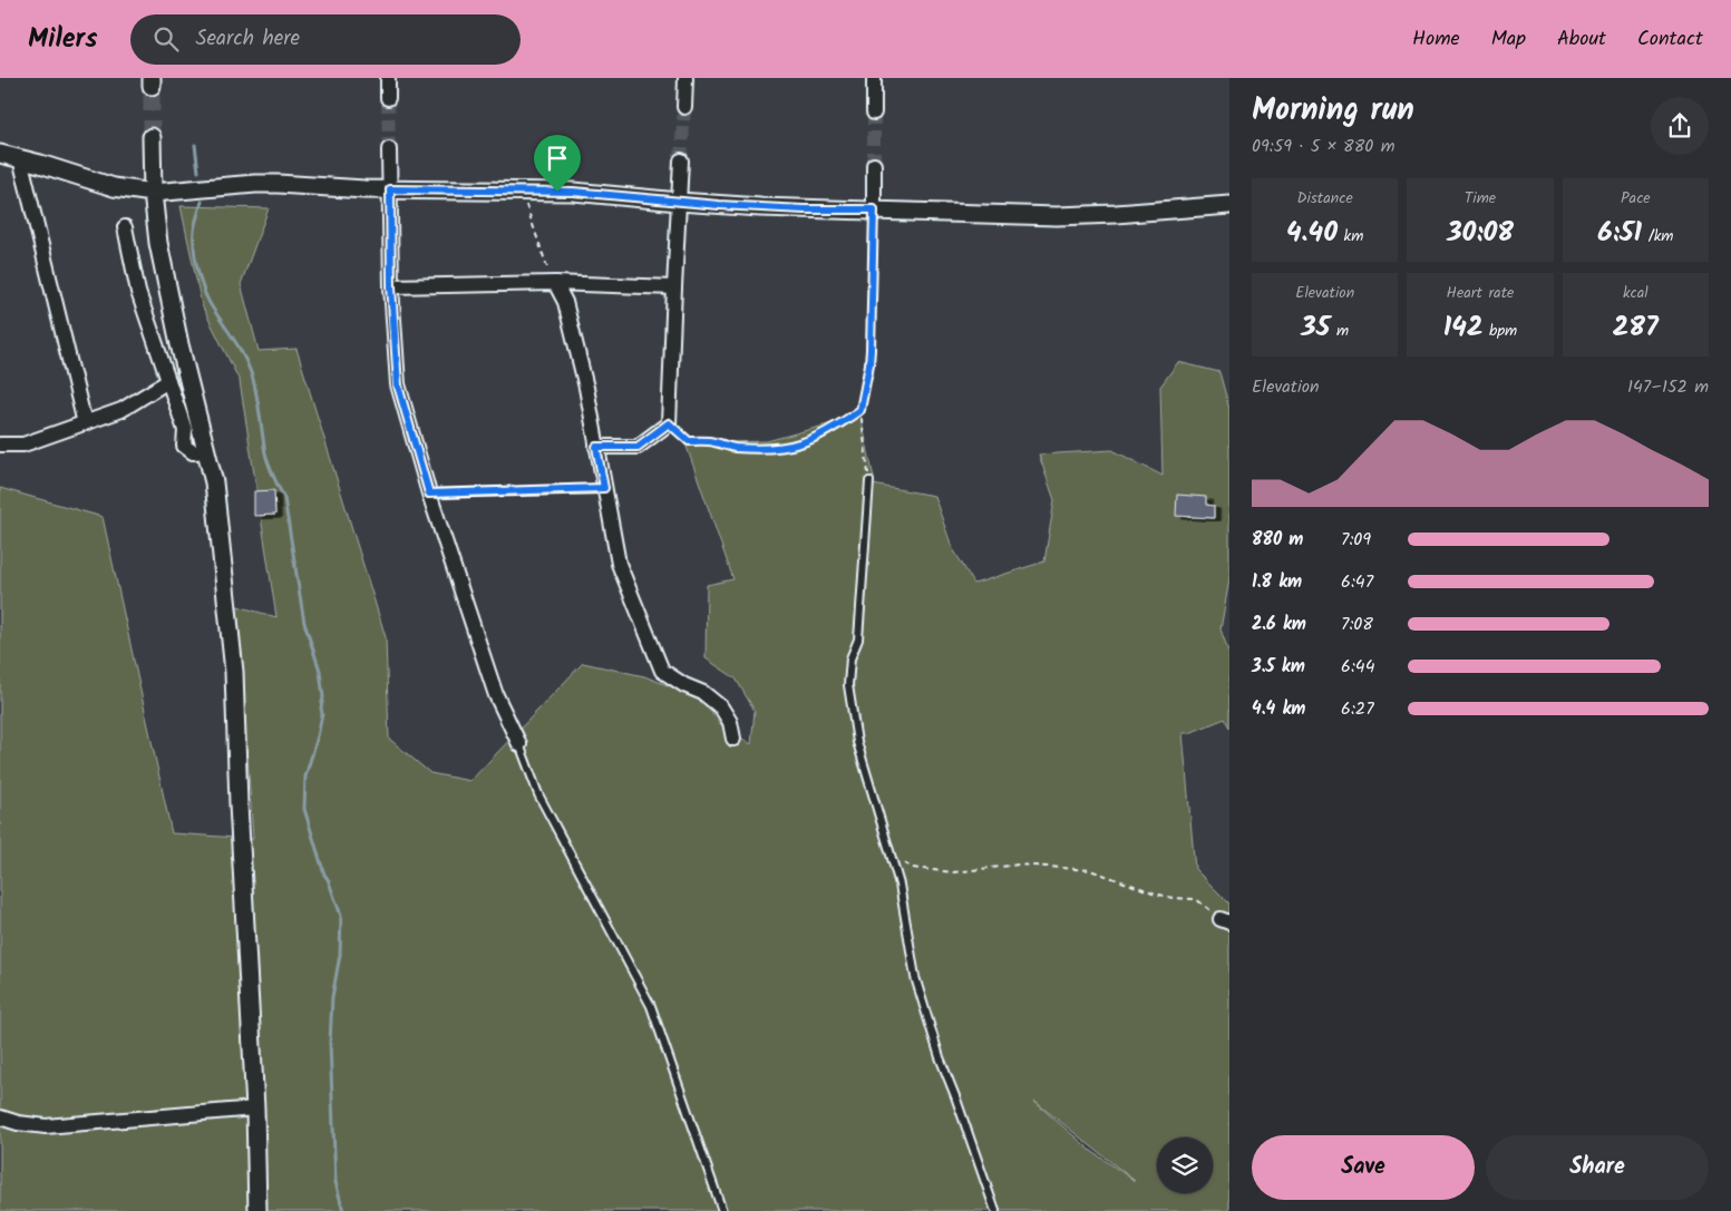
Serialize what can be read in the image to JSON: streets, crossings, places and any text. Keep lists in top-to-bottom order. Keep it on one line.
{"page":{"header":"Milers","search":"Search here","nav":["Home","Map","About","Contact"],"heading":["Morning run","09:59 · 5 × 880 m"],"stats":[["Distance","4.40 km"],["Time","30:08"],["Pace","6:51 /km"],["Elevation","35 m"],["Heart rate","142 bpm"],["kcal","287"]],"chart":["Elevation","147–152 m"],"list":[{"name":"880 m","note":"7:09"},{"name":"1.8 km","note":"6:47"},{"name":"2.6 km","note":"7:08"},{"name":"3.5 km","note":"6:44"},{"name":"4.4 km","note":"6:27"}],"buttons":["Save","Share"]}}
